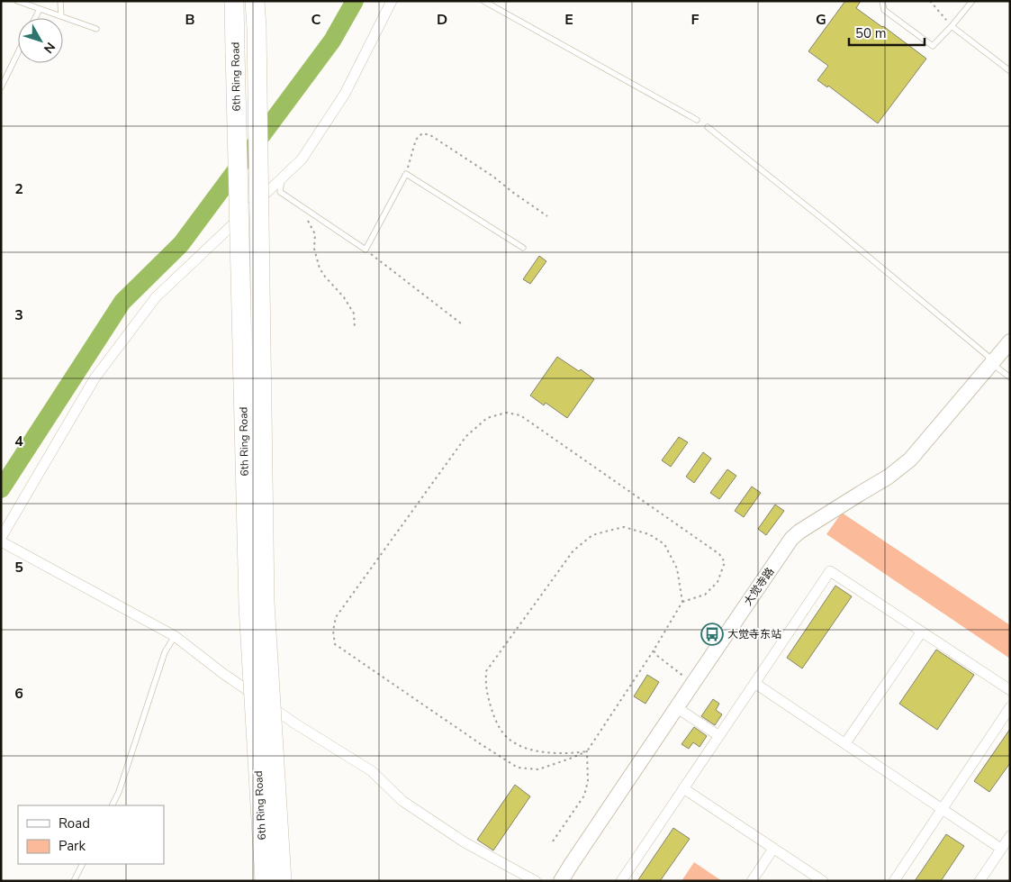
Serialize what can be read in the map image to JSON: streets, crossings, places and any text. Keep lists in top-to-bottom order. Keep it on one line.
{"streets":{"highway":["6th Ring Road"],"main road":["大觉寺路"]},"places":{"bus stop":["大觉寺东站"]},"legend":["Road","Park"],"scale_bar":"50 m","north":"bottom right","grid":{"columns":["B","C","D","E","F","G"],"rows":["2","3","4","5","6"]}}
